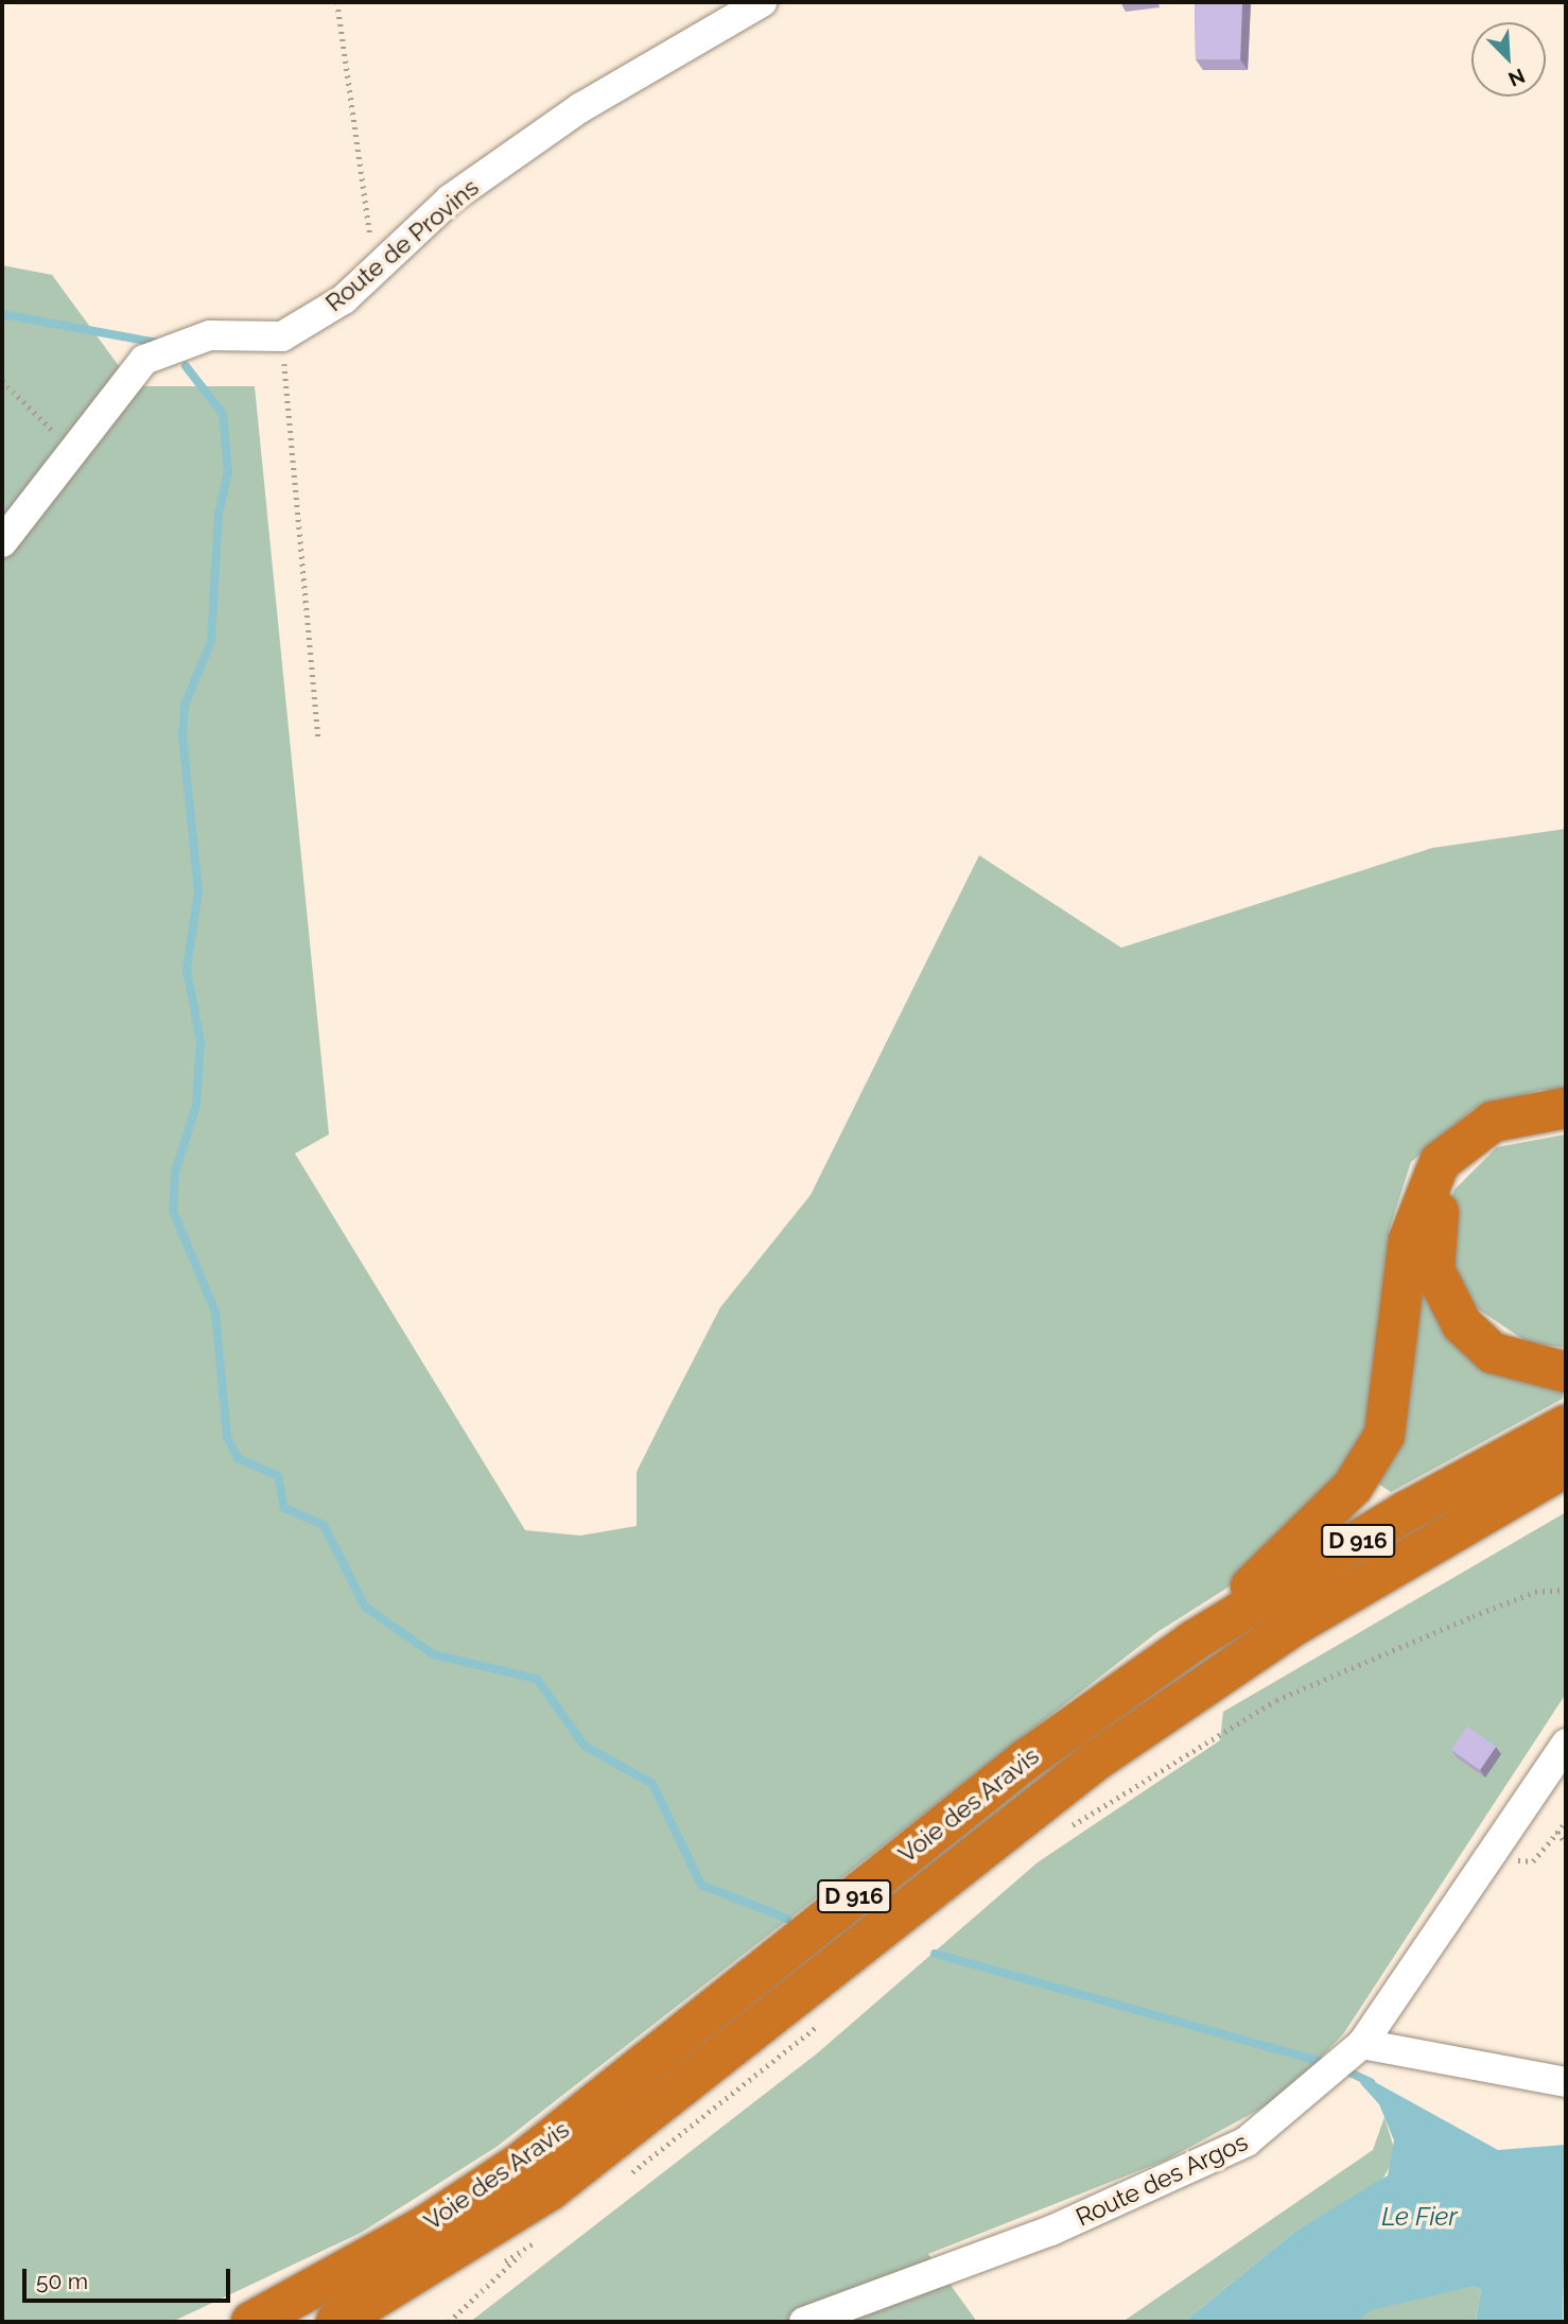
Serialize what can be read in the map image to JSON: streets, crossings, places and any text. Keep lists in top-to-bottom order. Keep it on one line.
{"streets":{"highway":["D 916","Voie des Aravis"],"street":["Route de Provins","Route des Argos"]},"water":["Le Fier"],"scale_bar":"50 m","north":"bottom right"}
